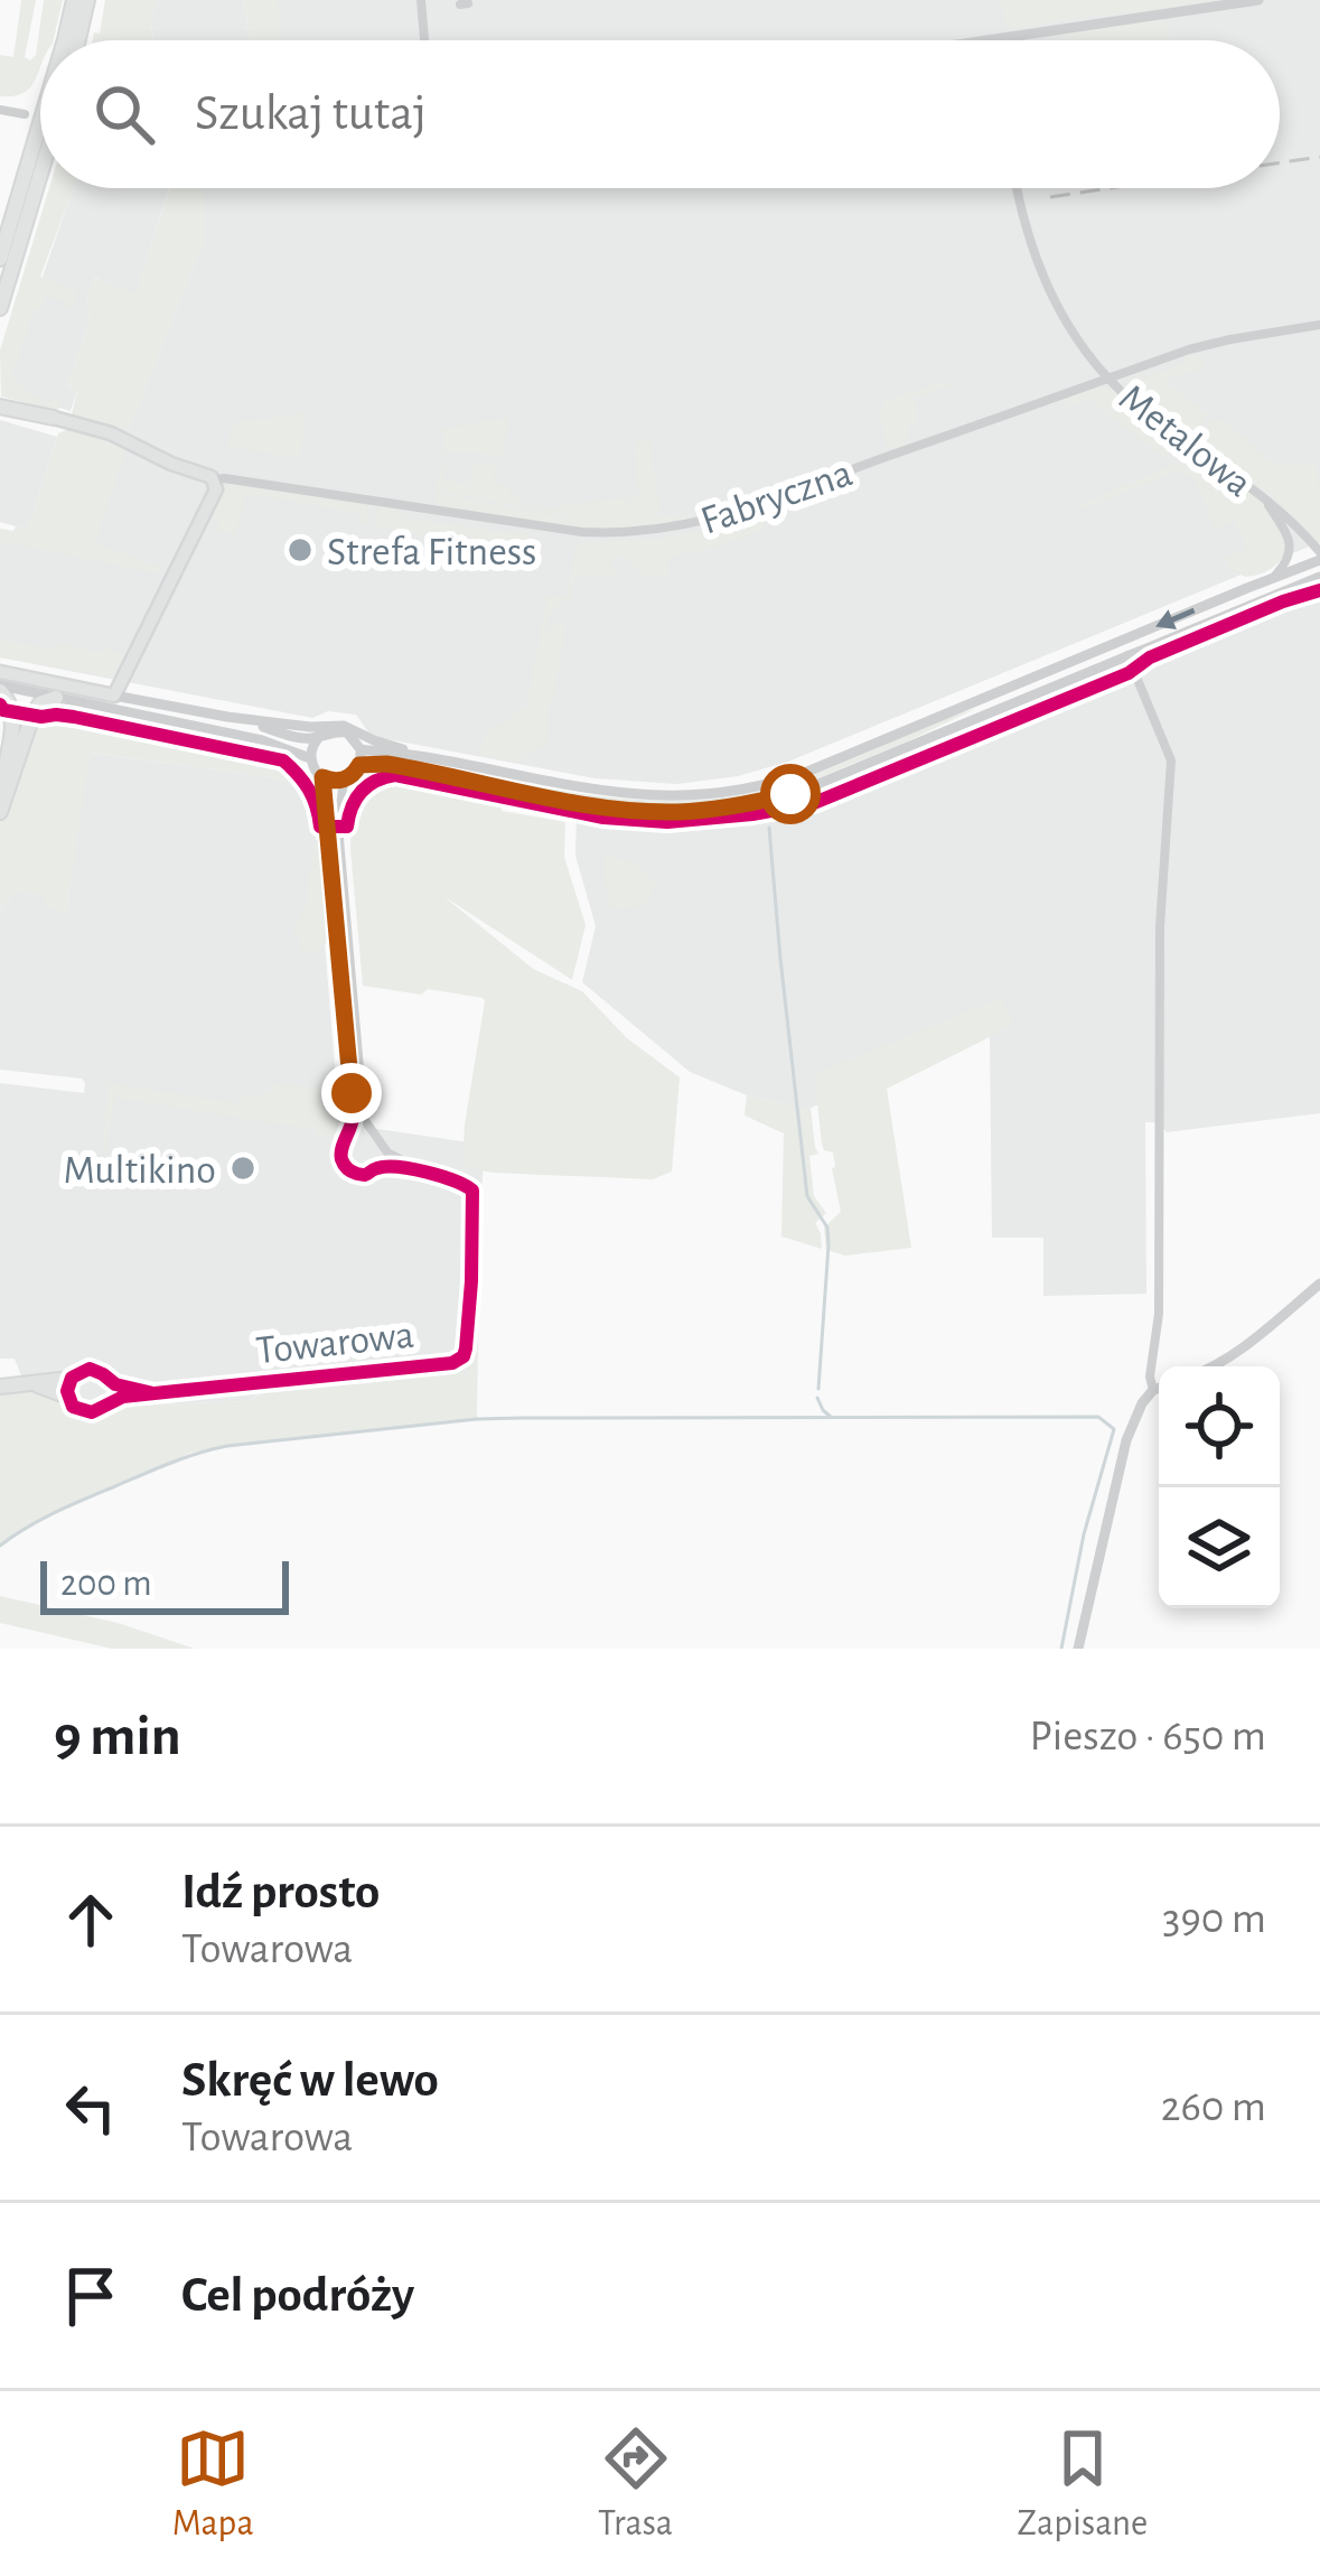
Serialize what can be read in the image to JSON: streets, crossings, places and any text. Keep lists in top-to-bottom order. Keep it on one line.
{"streets":{"main road":["Fabryczna"],"street":["Metalowa","Towarowa"]},"crossings":[["Metalowa","Fabryczna"]],"places":["Strefa Fitness","Multikino"],"scale_bar":"200 m","page":{"search":"Szukaj tutaj","scale":"200 m","heading":["9 min","Pieszo · 650 m"],"list":[["Idź prosto","Towarowa","390 m"],["Skręć w lewo","Towarowa","260 m"],"Cel podróży"],"nav":["Mapa","Trasa","Zapisane"]}}
